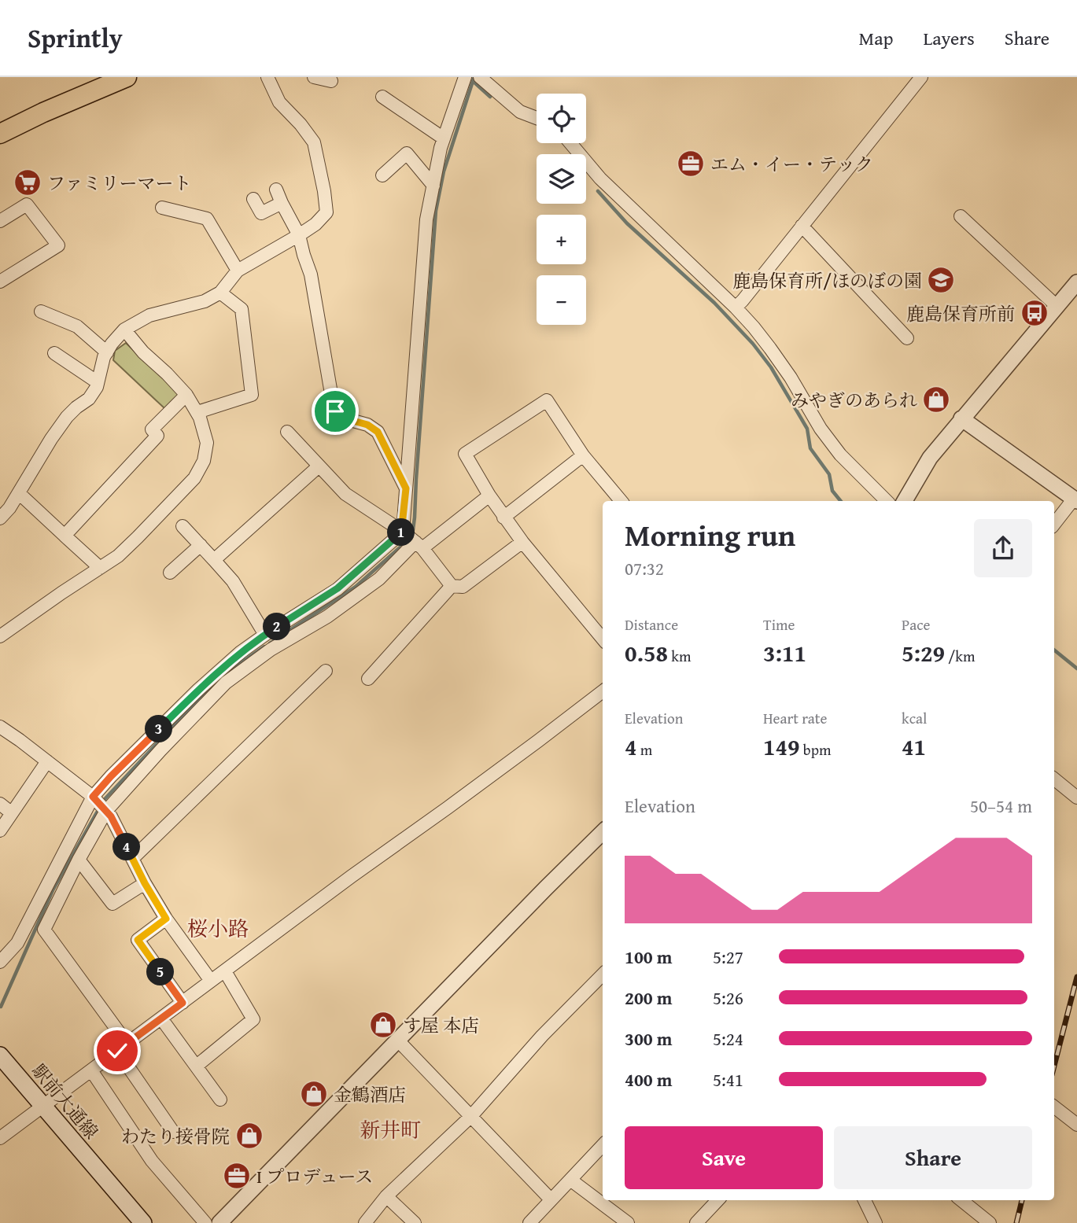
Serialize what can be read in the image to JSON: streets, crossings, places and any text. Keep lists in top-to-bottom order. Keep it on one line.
{"streets":{"main road":["駅前大通線"]},"districts":["桜小路","新井町"],"places":{"office":["エム・イー・テック","I プロデュース"],"supermarket":["ファミリーマート"],"school or university":["鹿島保育所/ほのぼの園"],"bus stop":["鹿島保育所前"],"shop":["みやぎのあられ","す屋 本店","金鶴酒店","わたり接骨院"]},"page":{"header":"Sprintly","nav":["Map","Layers","Share"],"map_buttons":["+","−"],"heading":["Morning run","07:32"],"pins":["1","2","3","4","5"],"stats":[["Distance","0.58 km"],["Time","3:11"],["Pace","5:29 /km"],["Elevation","4 m"],["Heart rate","149 bpm"],["kcal","41"]],"chart":["Elevation","50–54 m"],"list":[{"name":"100 m","note":"5:27"},{"name":"200 m","note":"5:26"},{"name":"300 m","note":"5:24"},{"name":"400 m","note":"5:41"}],"buttons":["Save","Share"]}}
